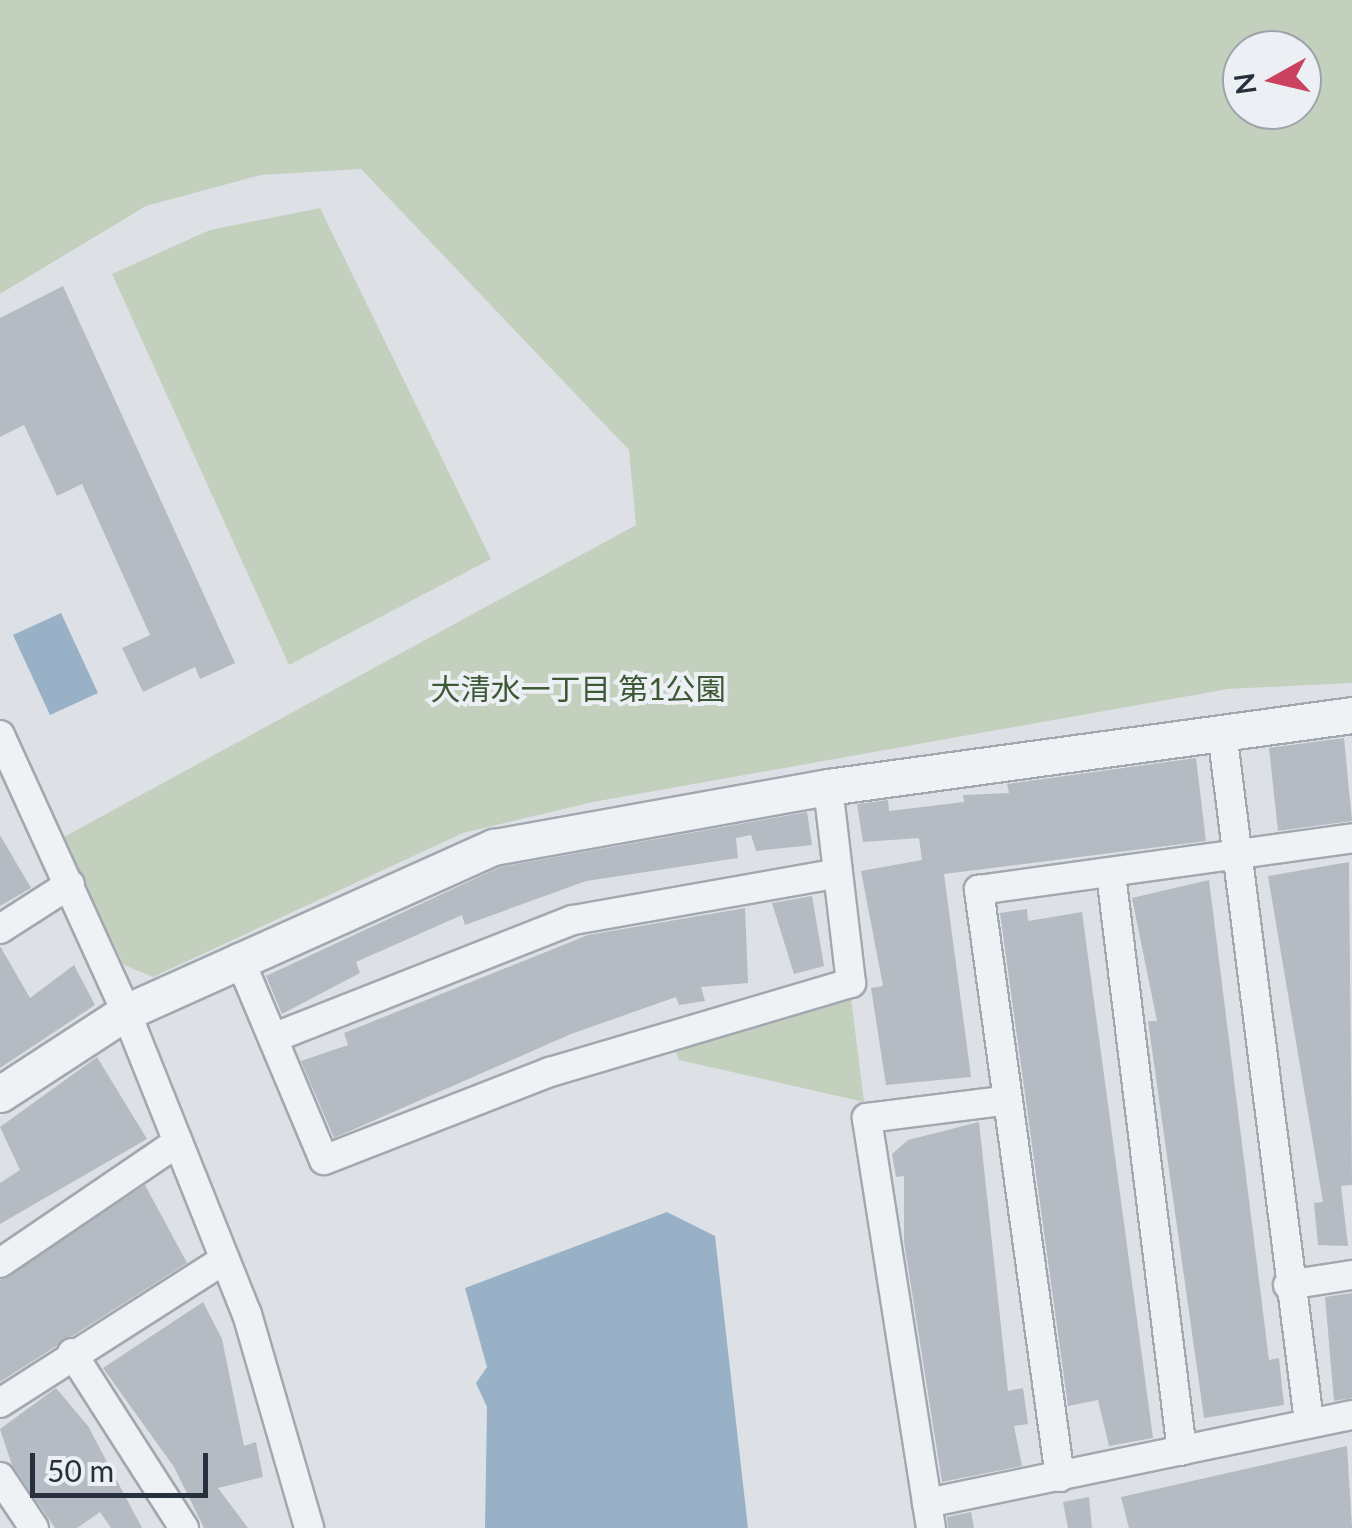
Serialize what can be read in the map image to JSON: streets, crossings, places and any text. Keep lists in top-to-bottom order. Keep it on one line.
{"parks":["大清水一丁目 第1公園"],"scale_bar":"50 m","north":"left"}
